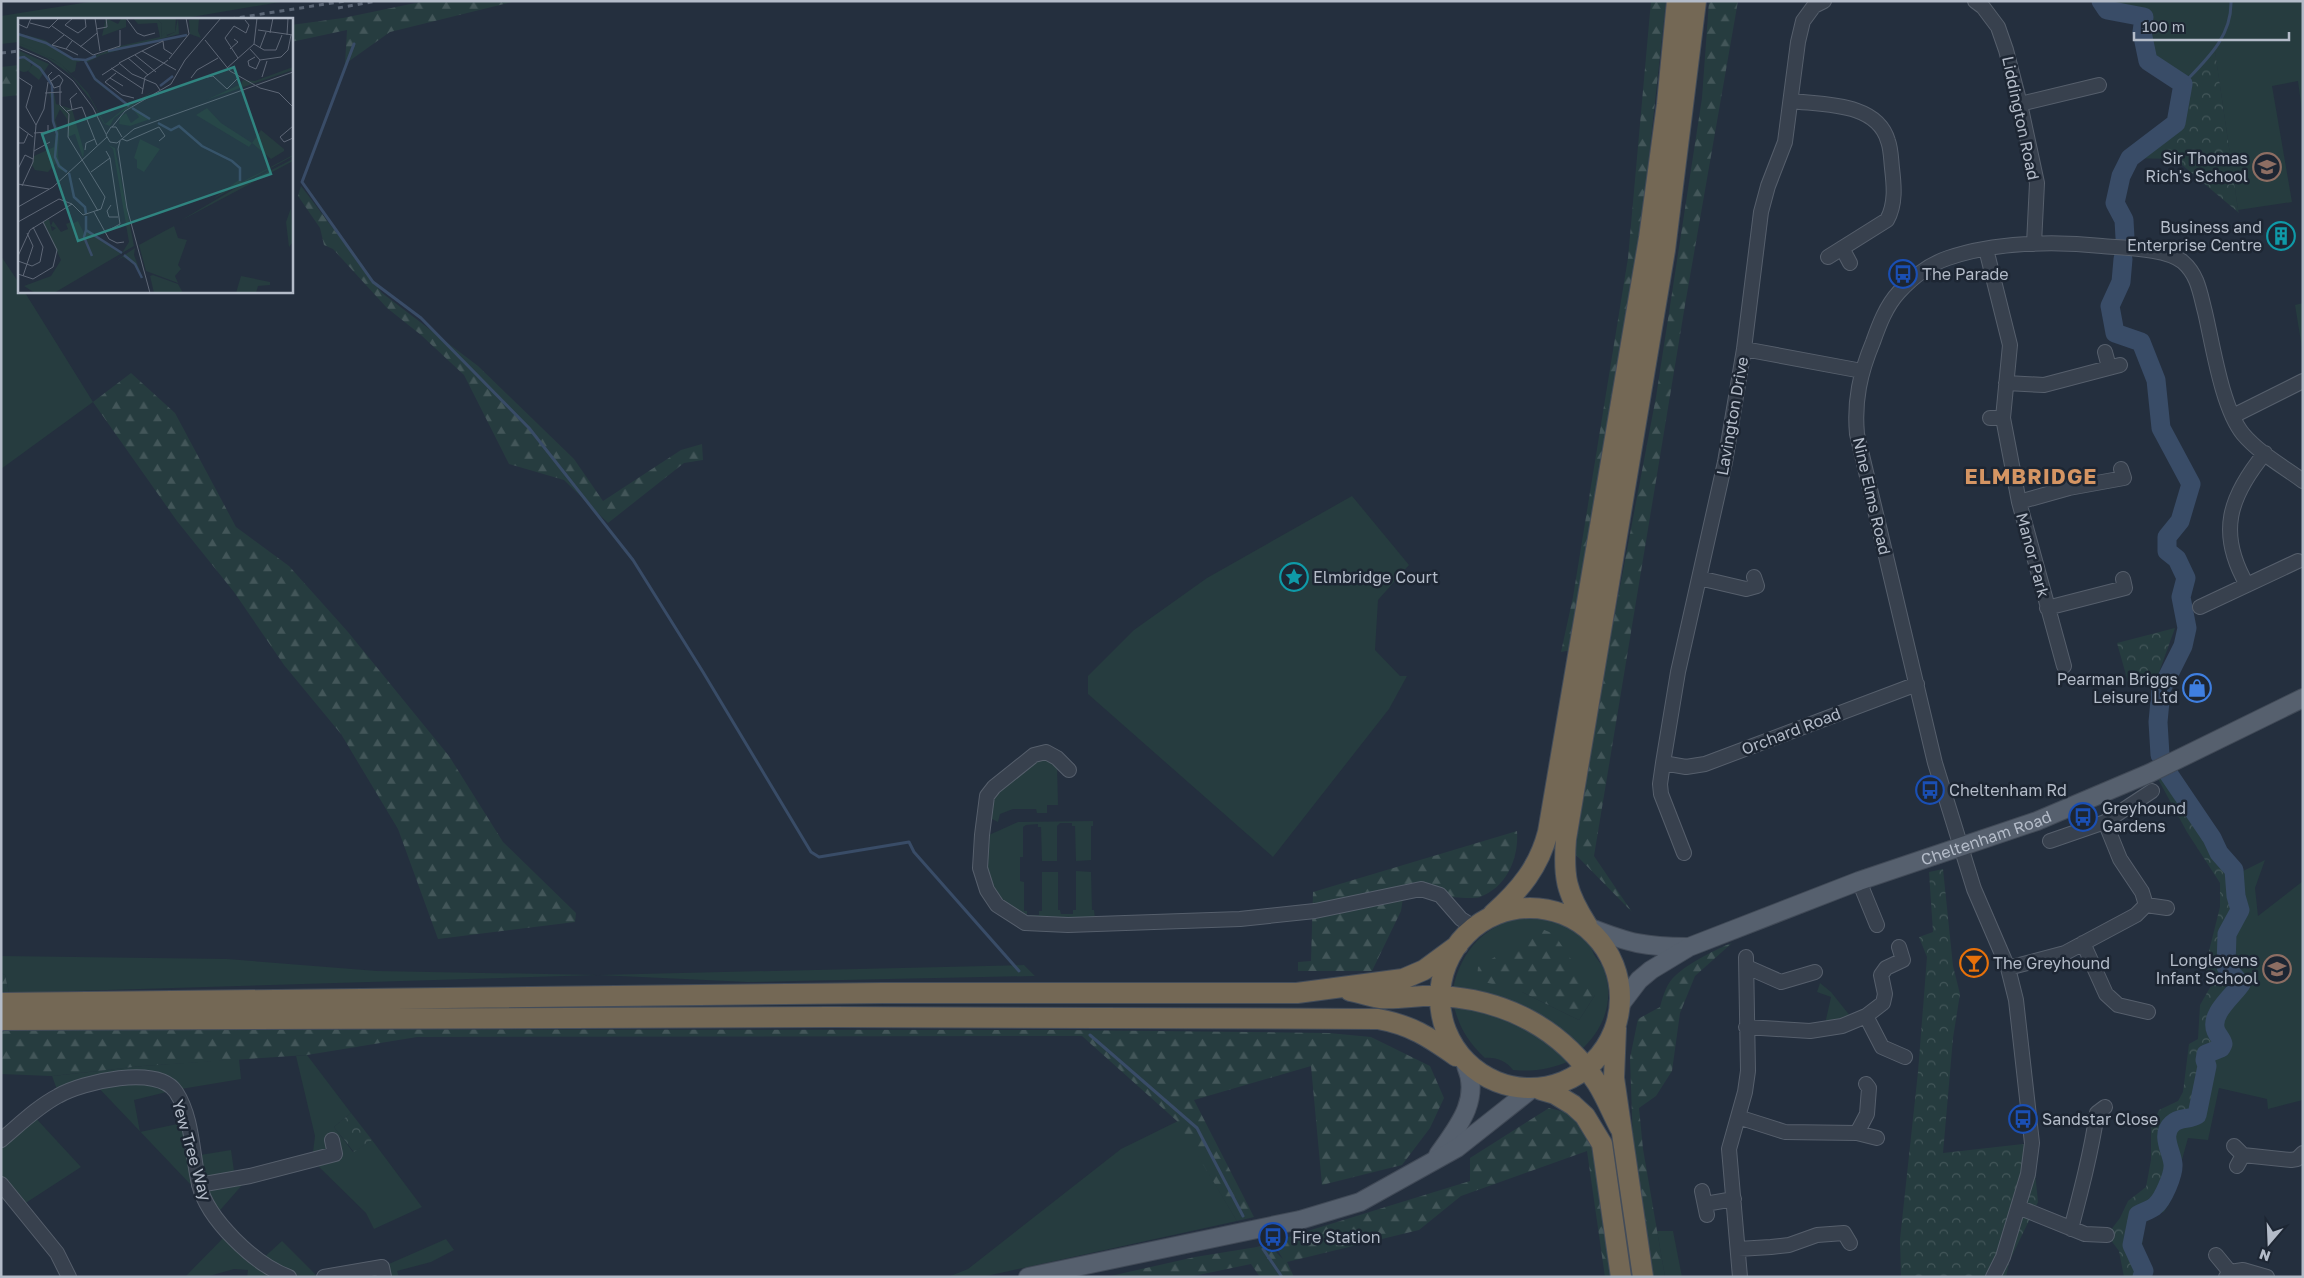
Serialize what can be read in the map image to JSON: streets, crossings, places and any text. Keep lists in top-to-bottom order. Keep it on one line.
{"streets":{"main road":["Cheltenham Road"],"street":["Liddington Road","Lavington Drive","Nine Elms Road","Manor Park","Orchard Road","Yew Tree Way"]},"crossings":[["Liddington Road","Nine Elms Road"],["Lavington Drive","Orchard Road"],["Nine Elms Road","Manor Park"],["Nine Elms Road","Orchard Road"],["Nine Elms Road","Cheltenham Road"]],"districts":["ELMBRIDGE"],"places":{"school or university":["Sir Thomas Rich's School","Longlevens Infant School"],"building":["Business and Enterprise Centre"],"bus stop":["The Parade","Cheltenham Rd","Greyhound Gardens","Sandstar Close","Fire Station"],"place":["Elmbridge Court"],"shop":["Pearman Briggs Leisure Ltd"],"bar":["The Greyhound"]},"scale_bar":"100 m","north":"bottom"}
